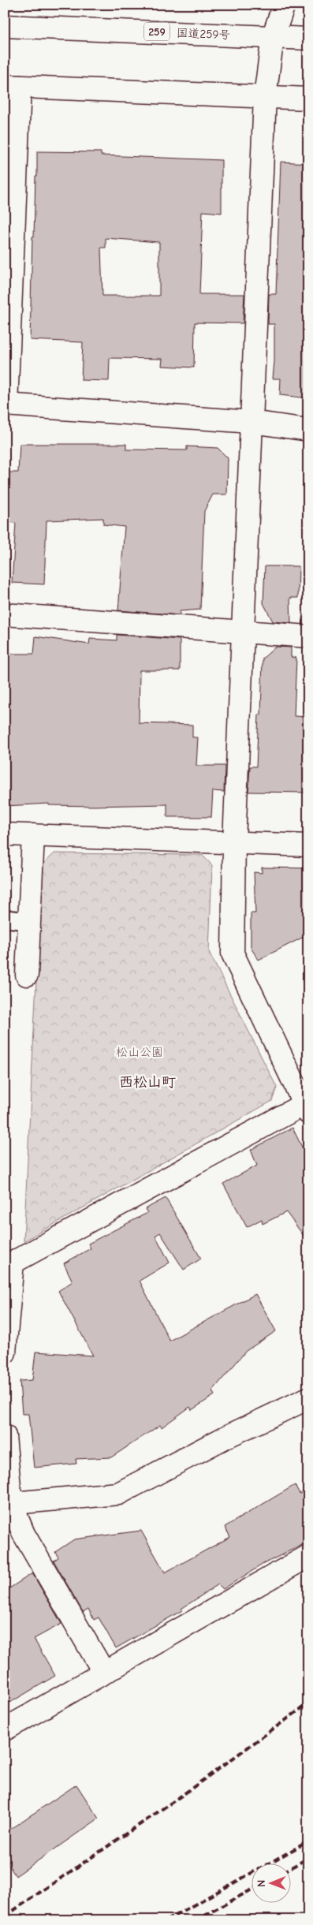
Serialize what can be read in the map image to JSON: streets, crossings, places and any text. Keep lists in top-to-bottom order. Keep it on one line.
{"streets":{"main road":["259","国道259号"]},"districts":["西松山町"],"parks":["松山公園"],"north":"left"}
